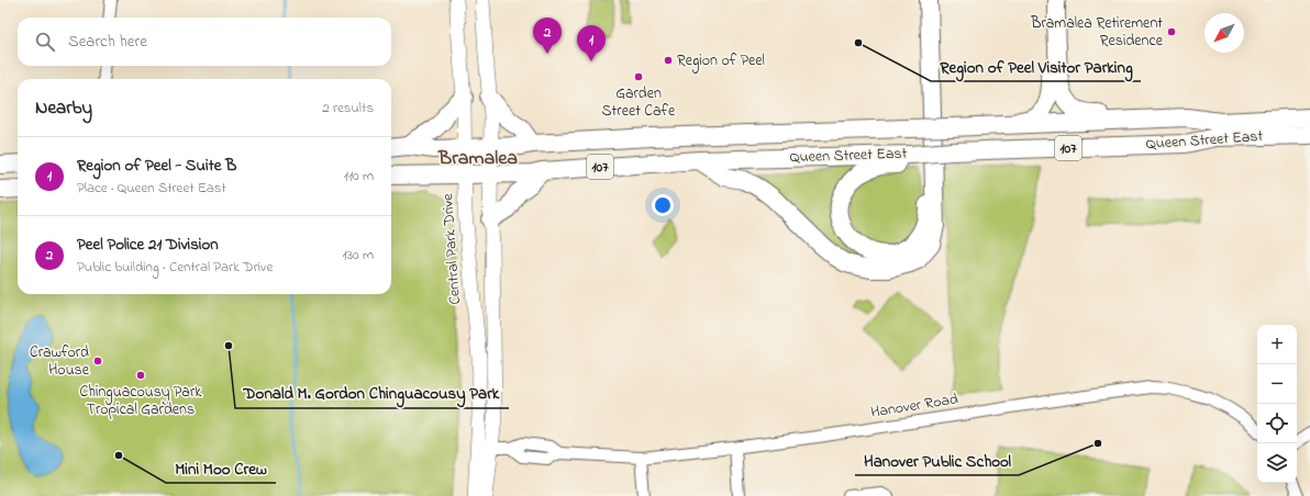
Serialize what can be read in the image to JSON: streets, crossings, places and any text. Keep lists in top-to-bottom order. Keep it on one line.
{"streets":{"main road":["Queen Street East","107"],"street":["Central Park Drive","Hanover Road"]},"crossings":[["Queen Street East","Central Park Drive"],["Central Park Drive","Hanover Road"]],"districts":["Bramalea"],"places":["Bramalea Retirement Residence","Region of Peel Visitor Parking","Region of Peel","Garden Street Cafe","Donald M. Gordon Chinguacousy Park","Crawford House","Chinguacousy Park Tropical Gardens","Hanover Public School","Mini Moo Crew"],"north":"bottom left","page":{"pins":["2","1"],"search":"Search here","heading":["Nearby","2 results"],"list":[{"mark":"1","name":"Region of Peel - Suite B","note":"Place · Queen Street East","value":"110 m"},{"mark":"2","name":"Peel Police 21 Division","note":"Public building · Central Park Drive","value":"130 m"}],"map_buttons":["+","−"]}}
